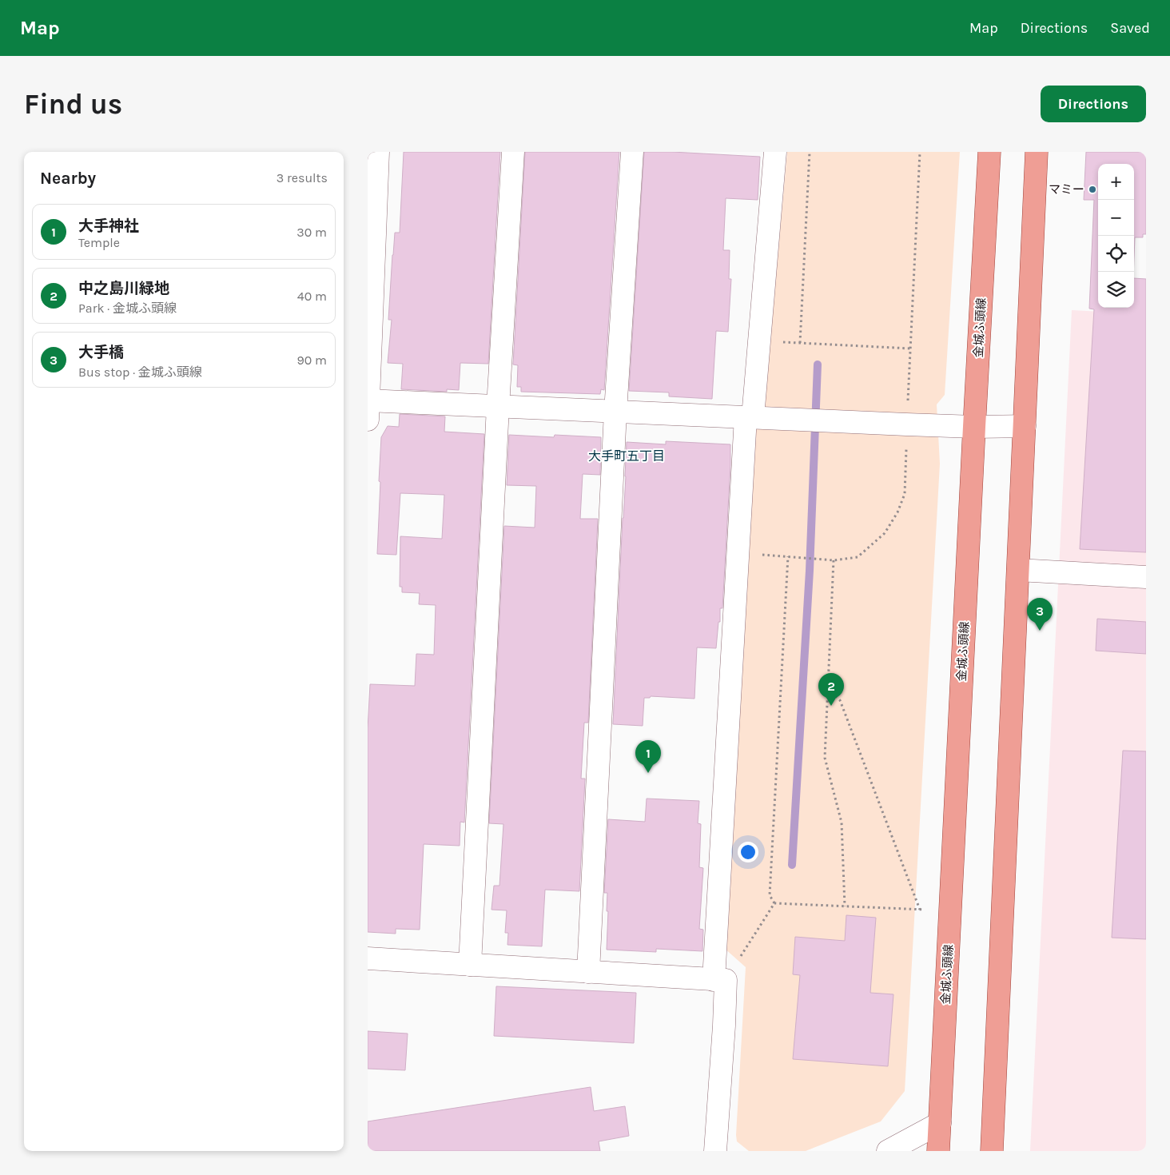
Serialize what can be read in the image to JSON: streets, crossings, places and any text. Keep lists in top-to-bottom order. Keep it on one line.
{"streets":{"main road":["金城ふ頭線"]},"districts":["大手町五丁目"],"places":["マミー"],"page":{"header":"Map","nav":["Map","Directions","Saved"],"buttons":"Directions","title":"Find us","heading":["Nearby","3 results"],"map_buttons":["+","−"],"list":[{"mark":"1","name":"大手神社","note":"Temple","value":"30 m"},{"mark":"2","name":"中之島川緑地","note":"Park · 金城ふ頭線","value":"40 m"},{"mark":"3","name":"大手橋","note":"Bus stop · 金城ふ頭線","value":"90 m"}],"pins":["3","2","1"]}}
